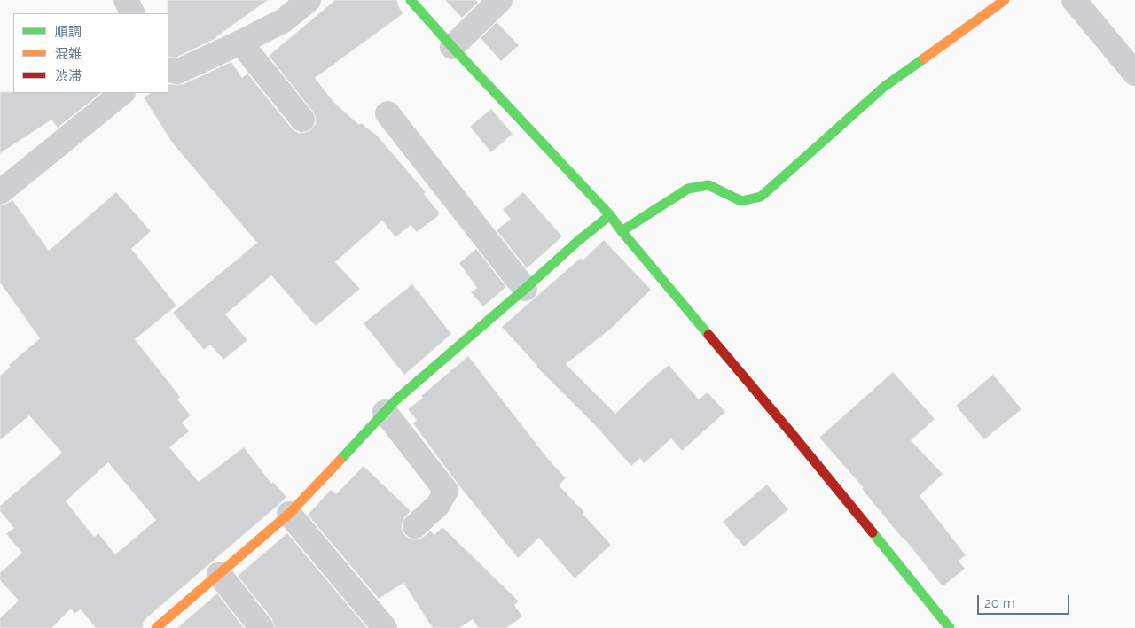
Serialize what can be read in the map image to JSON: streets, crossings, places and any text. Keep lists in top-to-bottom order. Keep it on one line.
{"legend":["順調","混雑","渋滞"],"scale_bar":"20 m"}
